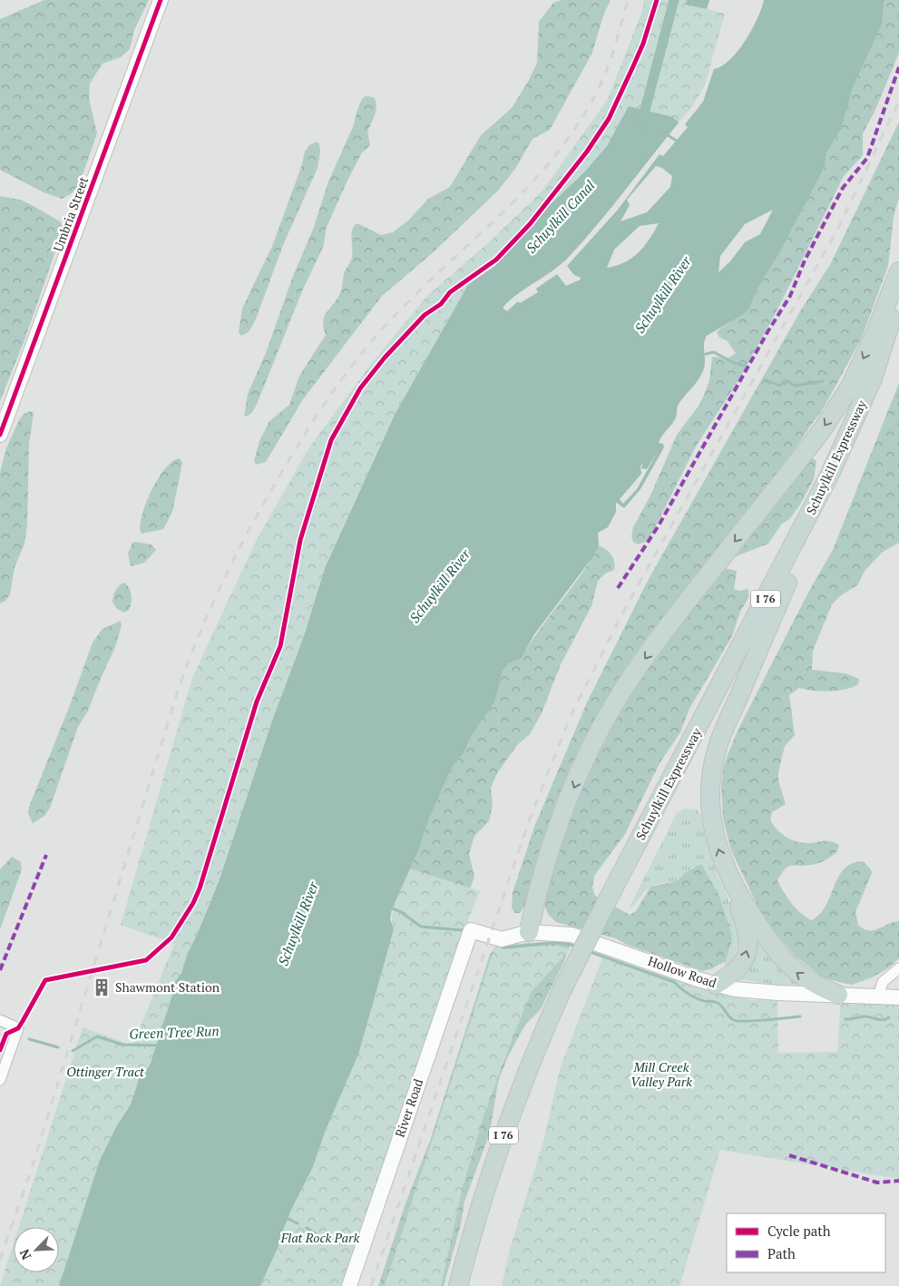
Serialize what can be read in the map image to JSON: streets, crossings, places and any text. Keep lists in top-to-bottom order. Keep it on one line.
{"streets":{"highway":["Schuylkill Expressway","I 76"],"main road":["Umbria Street","Hollow Road","River Road"]},"crossings":[["Hollow Road","River Road"]],"water":["Schuylkill Canal","Schuylkill River","Green Tree Run"],"parks":["Mill Creek Valley Park","Ottinger Tract","Flat Rock Park"],"places":{"building":["Shawmont Station"]},"legend":["Cycle path","Path"],"north":"bottom left"}
